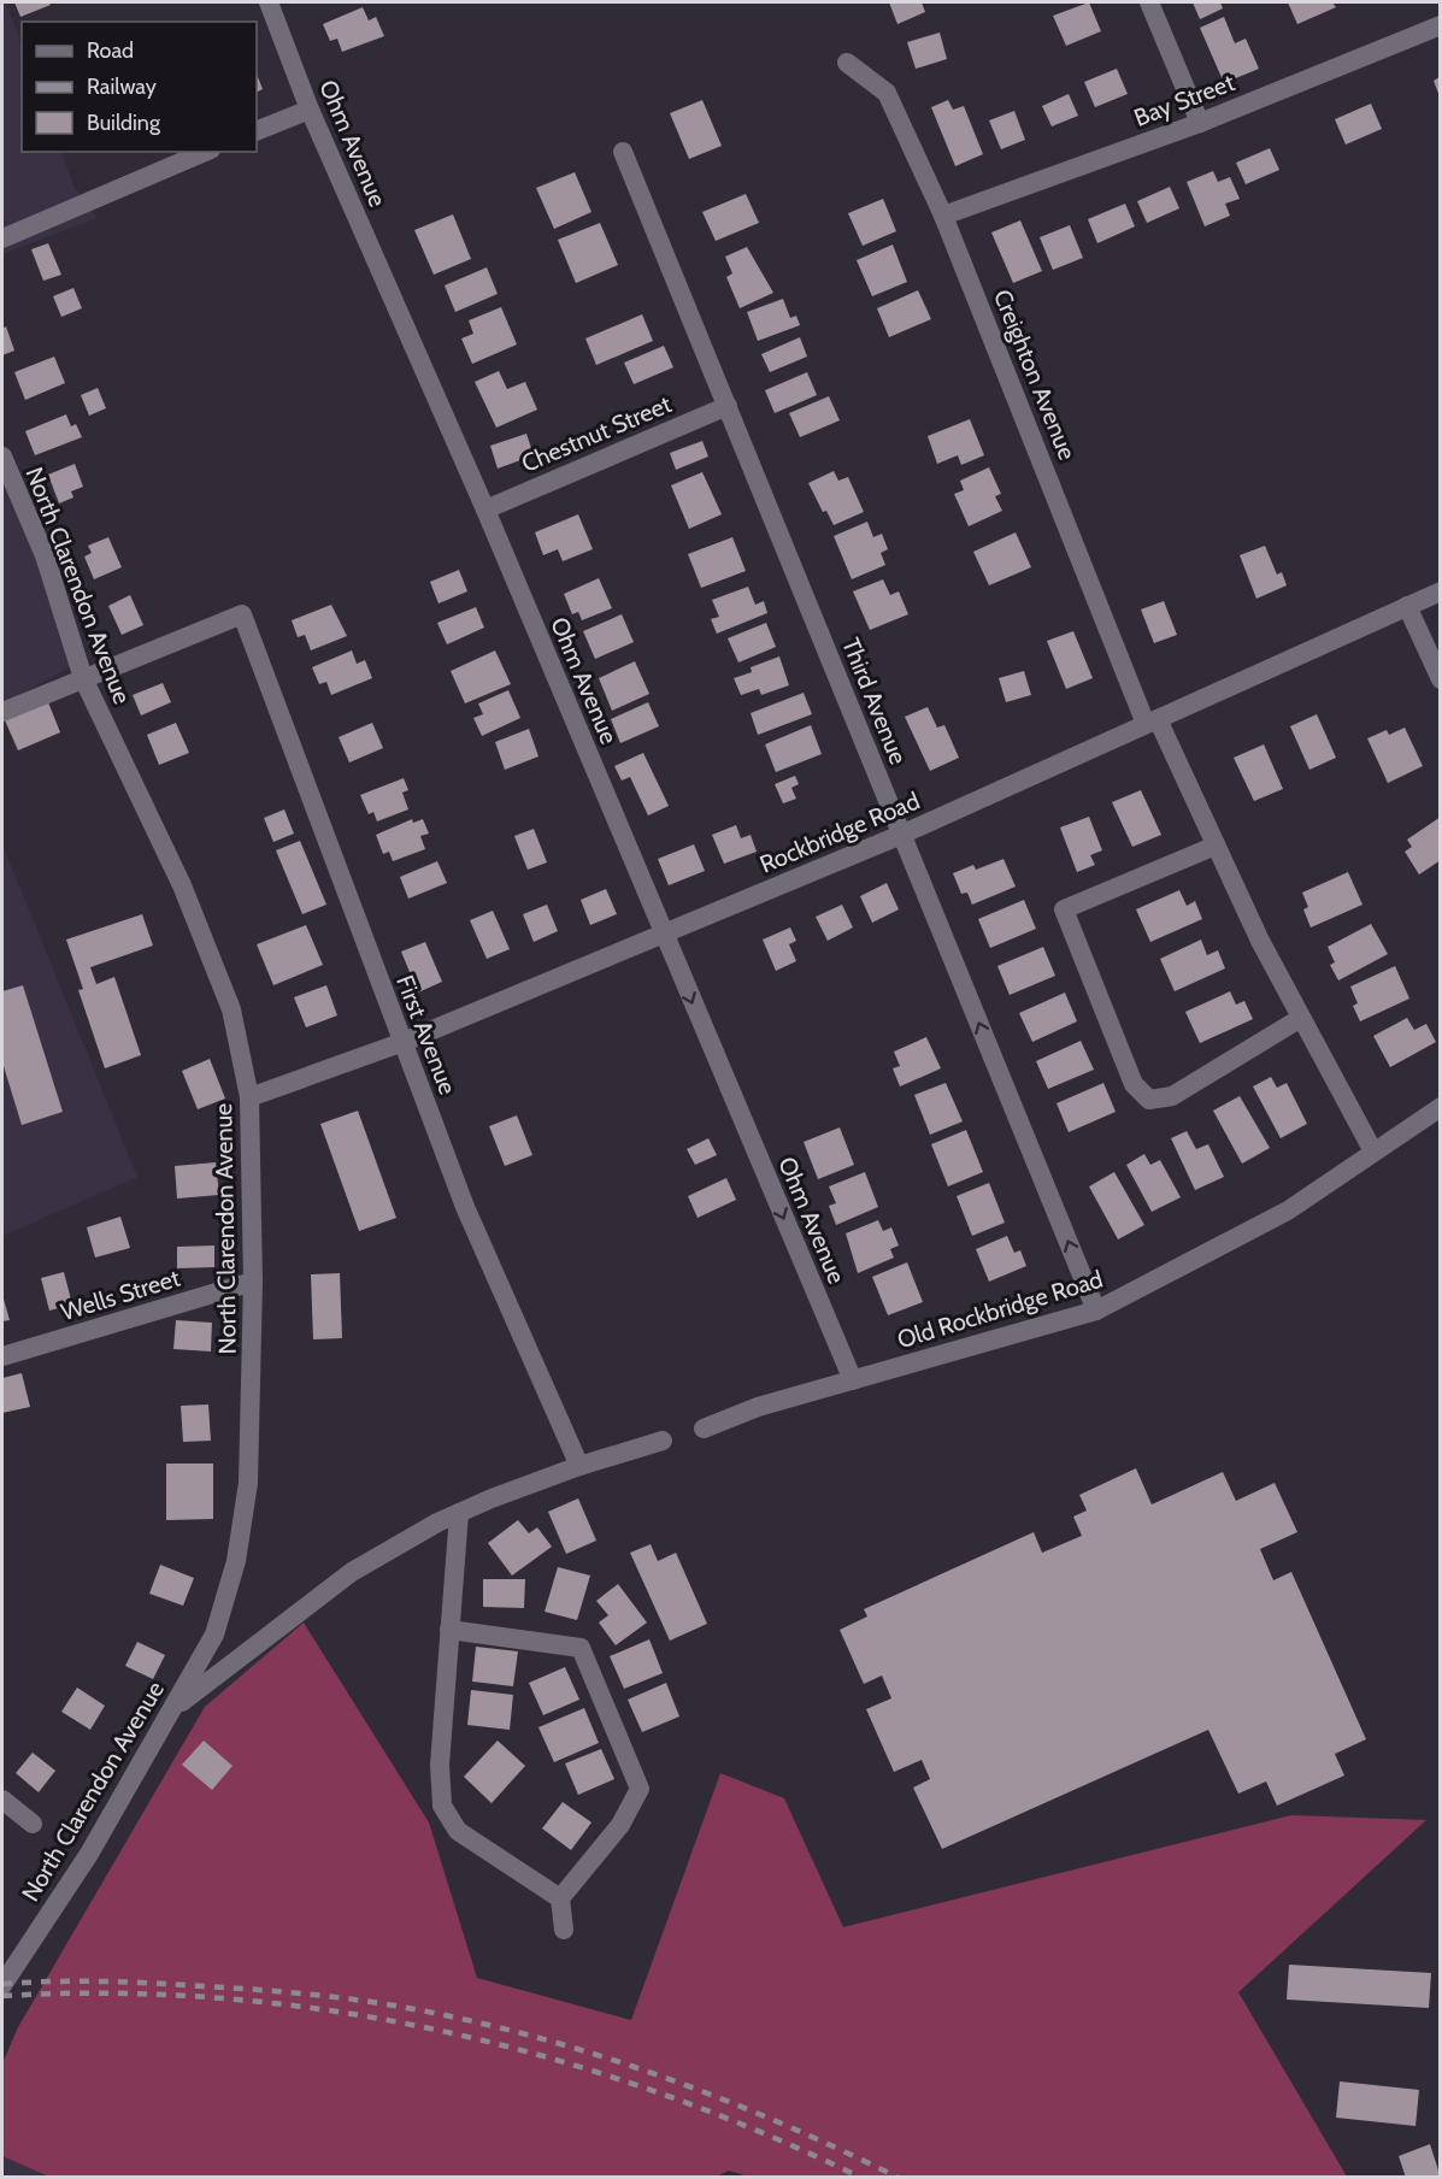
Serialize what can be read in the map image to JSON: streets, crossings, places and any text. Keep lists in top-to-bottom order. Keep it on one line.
{"streets":{"street":["Bay Street","Ohm Avenue","Creighton Avenue","Chestnut Street","North Clarendon Avenue","Third Avenue","Rockbridge Road","First Avenue","Wells Street","Old Rockbridge Road"]},"crossings":[["Bay Street","Creighton Avenue"],["Ohm Avenue","Chestnut Street"],["Ohm Avenue","Rockbridge Road"],["Ohm Avenue","Old Rockbridge Road"],["Creighton Avenue","Rockbridge Road"],["Creighton Avenue","Old Rockbridge Road"],["Chestnut Street","Third Avenue"],["North Clarendon Avenue","Rockbridge Road"],["North Clarendon Avenue","First Avenue"],["North Clarendon Avenue","Wells Street"],["Third Avenue","Rockbridge Road"],["Third Avenue","Old Rockbridge Road"],["Rockbridge Road","First Avenue"]],"one_way":["Third Avenue"],"legend":["Road","Railway","Building"]}
